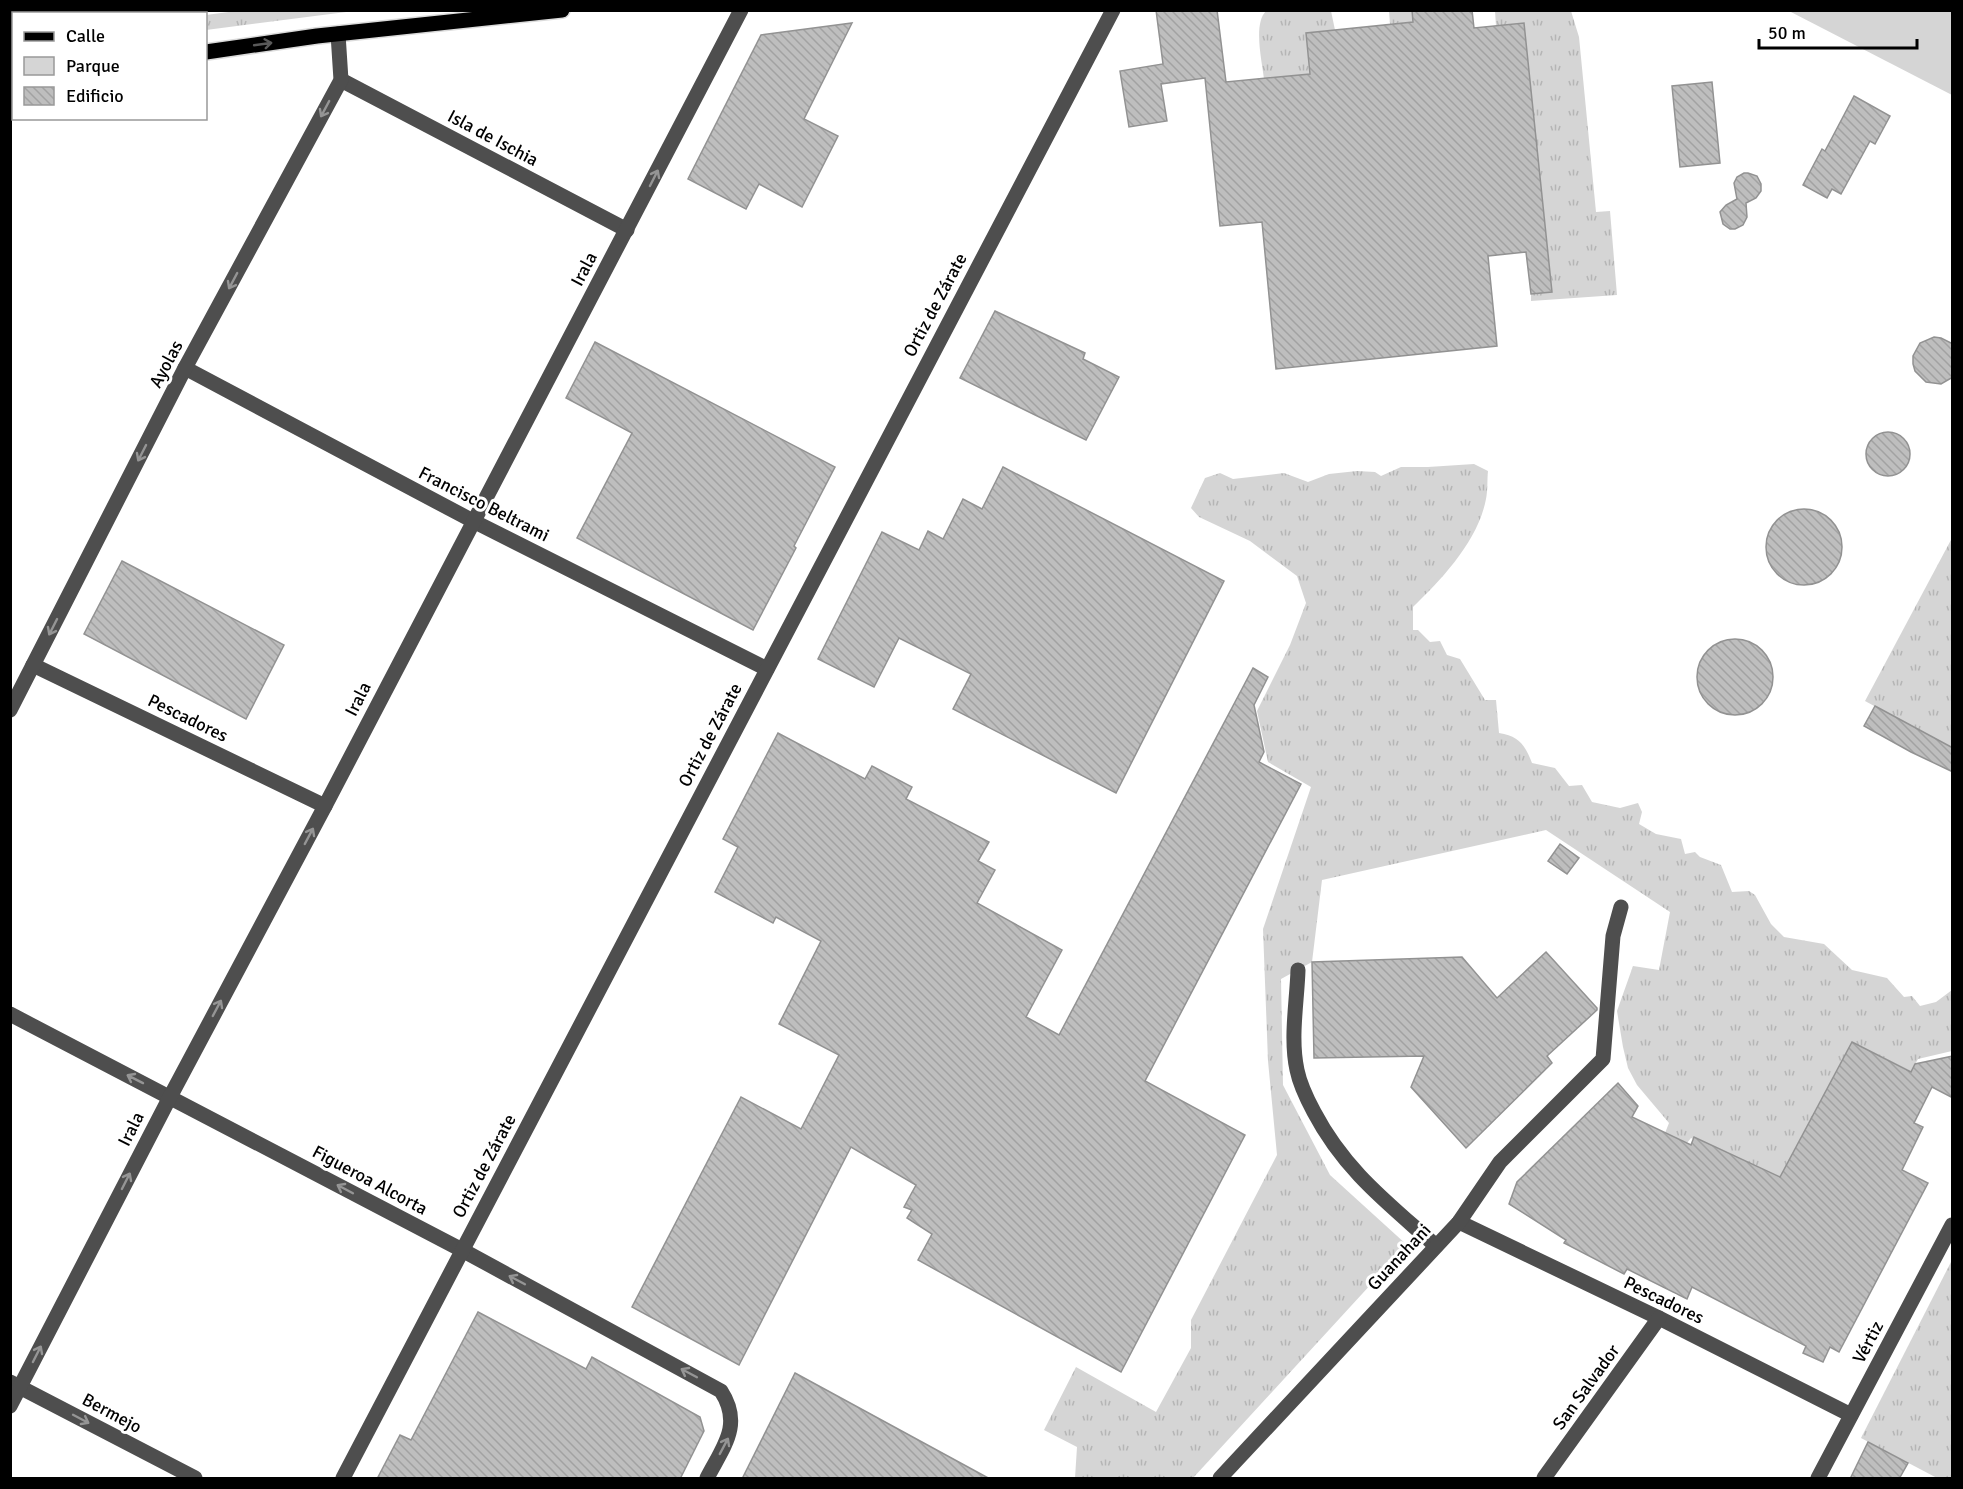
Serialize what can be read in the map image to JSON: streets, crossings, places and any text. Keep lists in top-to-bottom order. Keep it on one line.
{"streets":{"street":["Isla de Ischia","Irala","Ortiz de Zárate","Ayolas","Francisco Beltrami","Pescadores","Figueroa Alcorta","Guanahani","Vértiz","San Salvador","Bermejo"]},"crossings":[["Isla de Ischia","Irala"],["Isla de Ischia","Ayolas"],["Irala","Francisco Beltrami"],["Irala","Pescadores"],["Irala","Figueroa Alcorta"],["Irala","Bermejo"],["Ortiz de Zárate","Francisco Beltrami"],["Ortiz de Zárate","Figueroa Alcorta"],["Ayolas","Francisco Beltrami"],["Ayolas","Pescadores"],["Pescadores","Guanahani"],["Pescadores","Vértiz"],["Pescadores","San Salvador"]],"one_way":["Irala","Ayolas","Figueroa Alcorta","Bermejo"],"legend":["Calle","Parque","Edificio"],"scale_bar":"50 m"}
